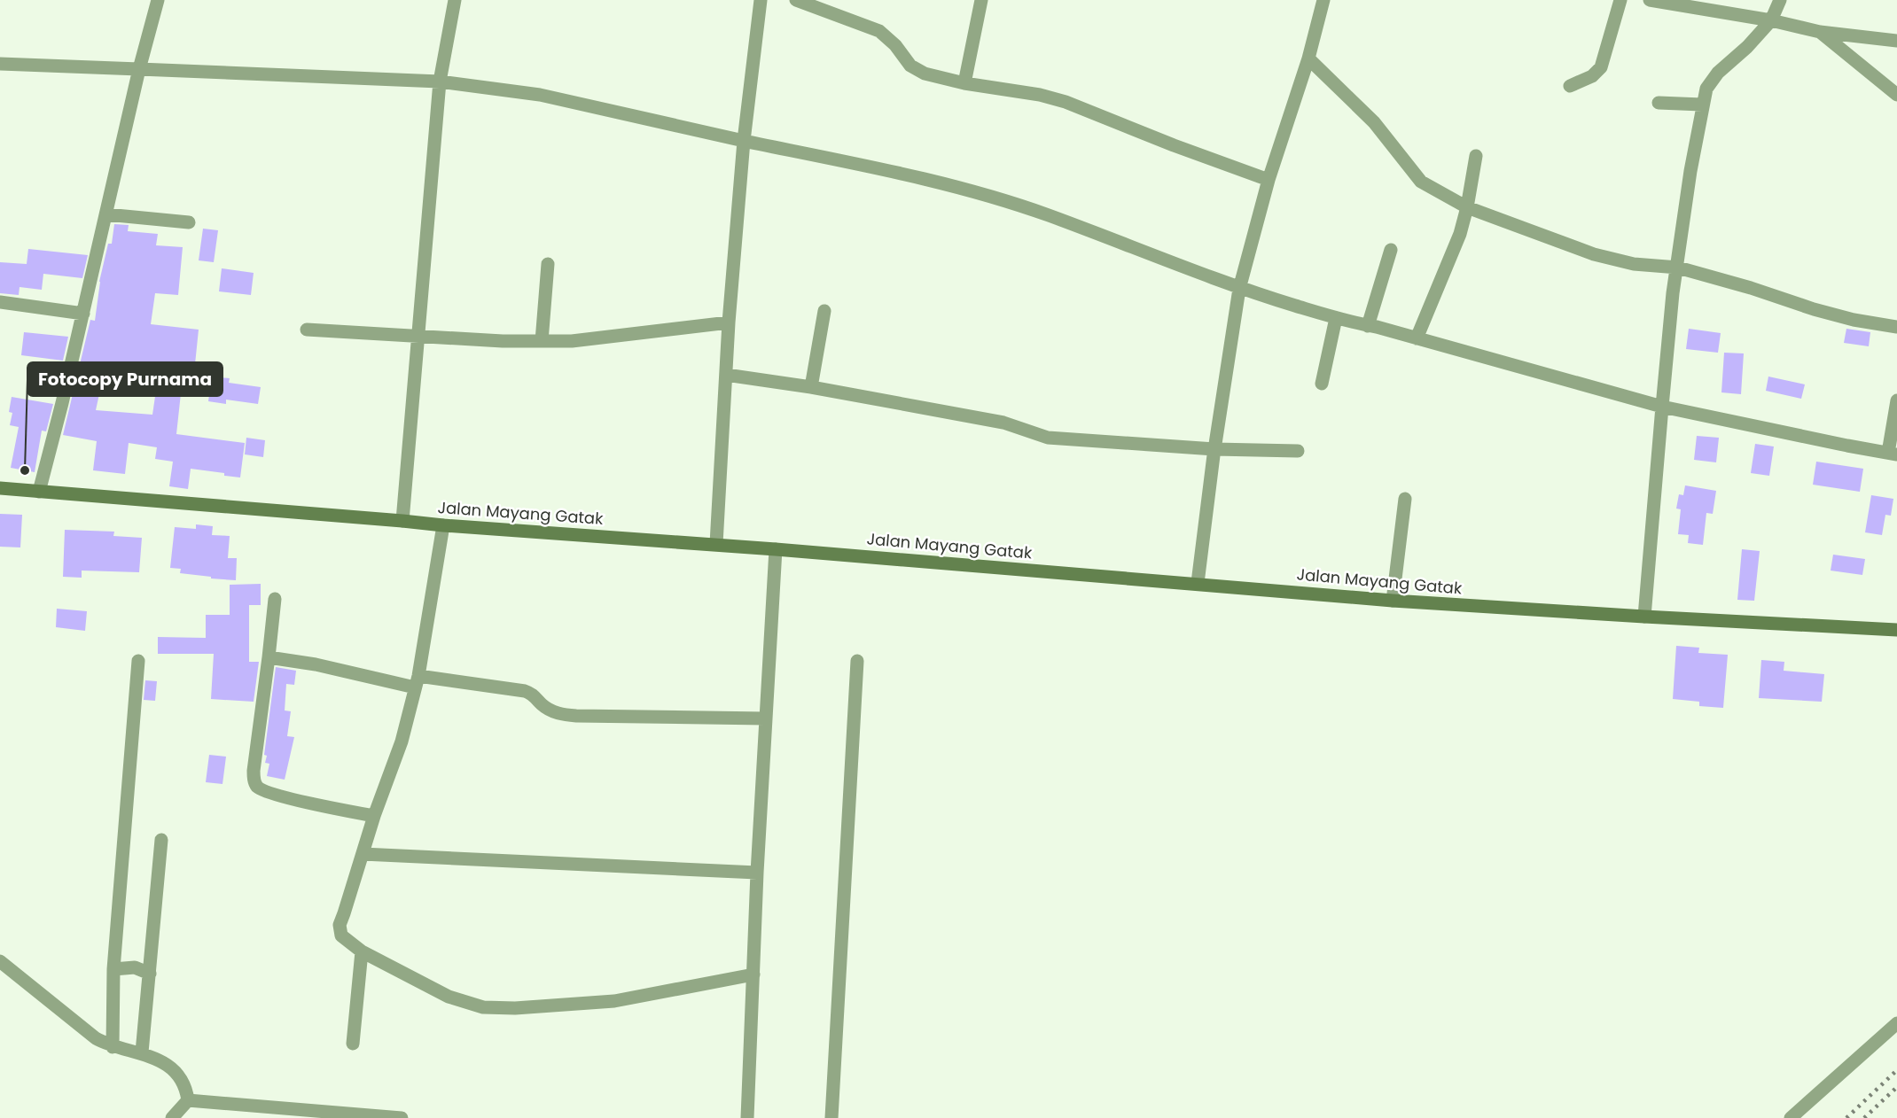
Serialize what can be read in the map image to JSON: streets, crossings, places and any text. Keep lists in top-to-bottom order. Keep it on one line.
{"streets":{"street":["Jalan Mayang Gatak"]},"places":["Fotocopy Purnama"]}
